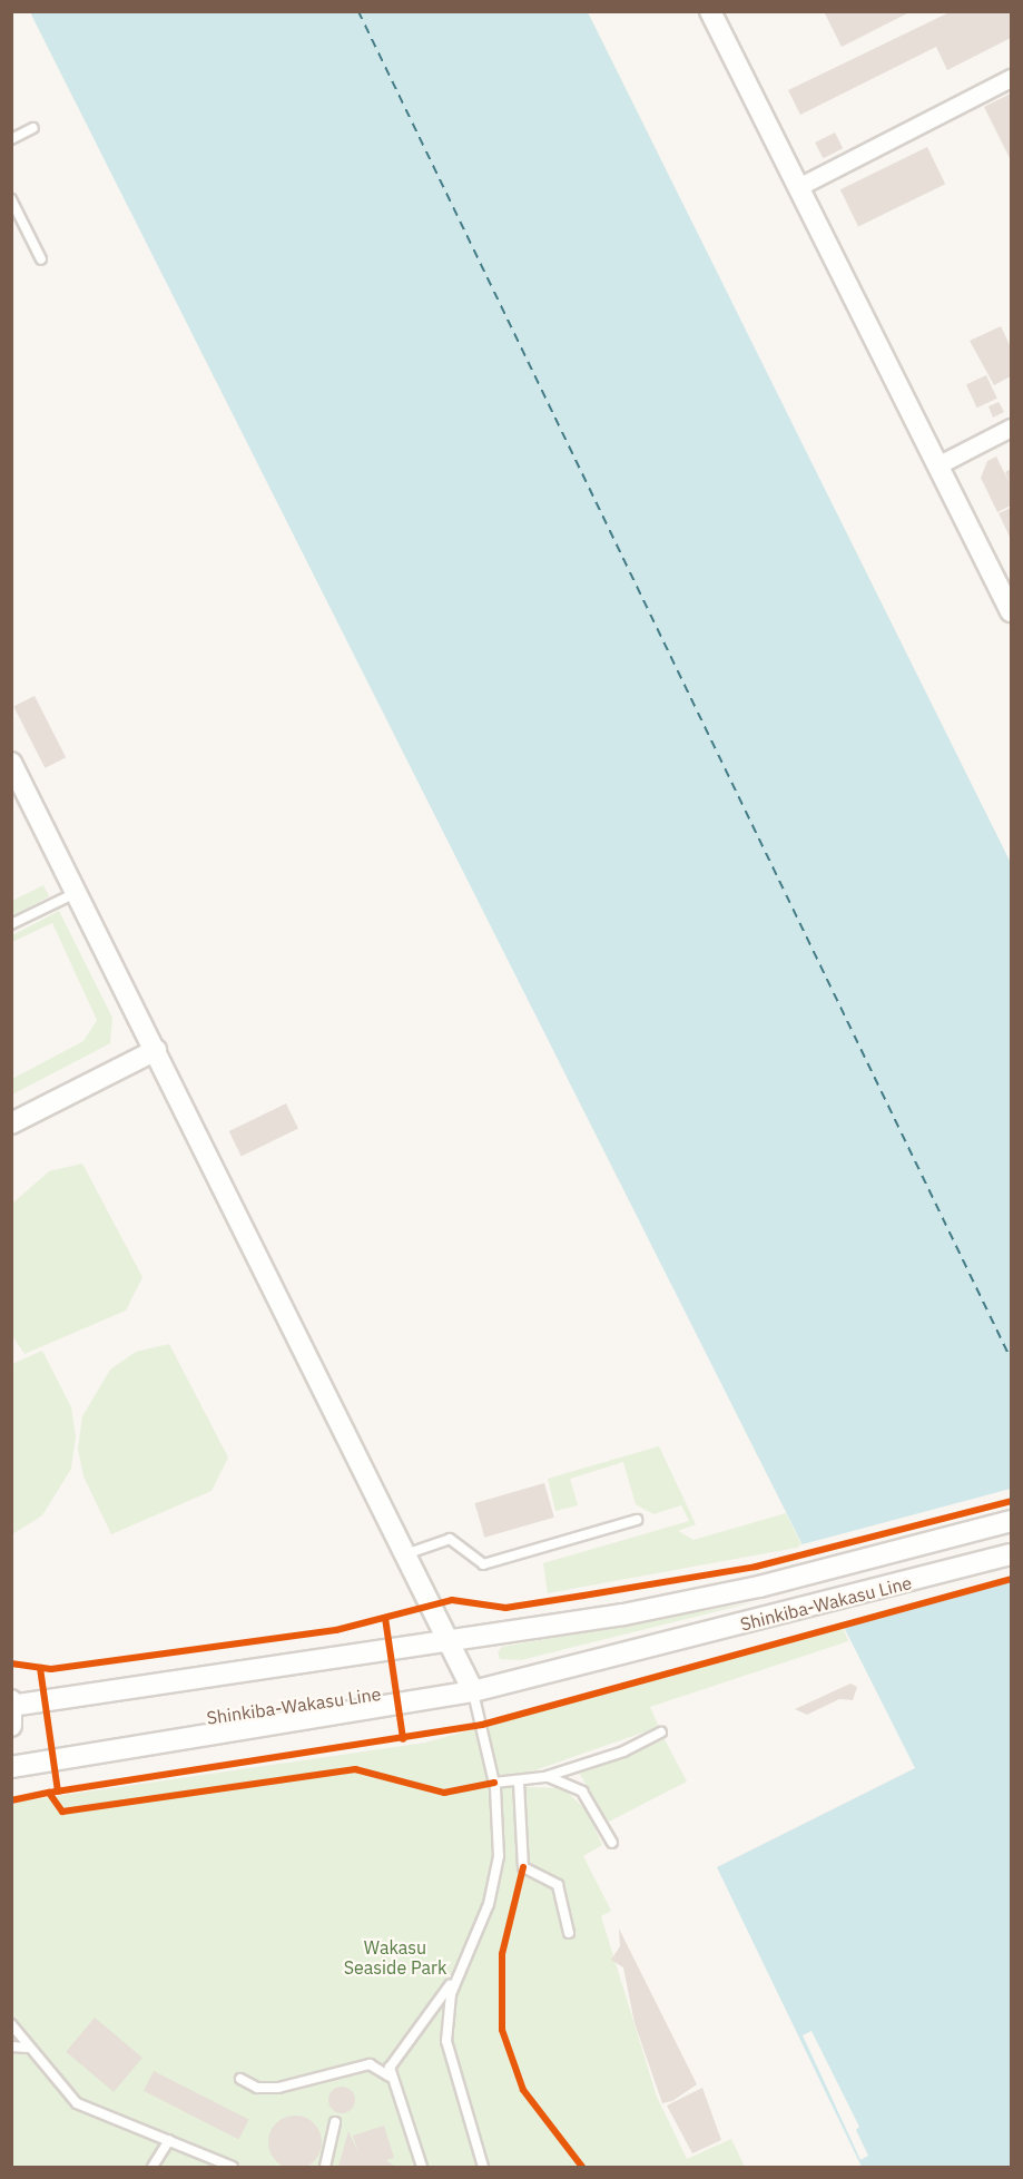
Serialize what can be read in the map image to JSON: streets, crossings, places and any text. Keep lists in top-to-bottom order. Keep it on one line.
{"streets":{"street":["Shinkiba-Wakasu Line"]},"parks":["Wakasu Seaside Park"]}
